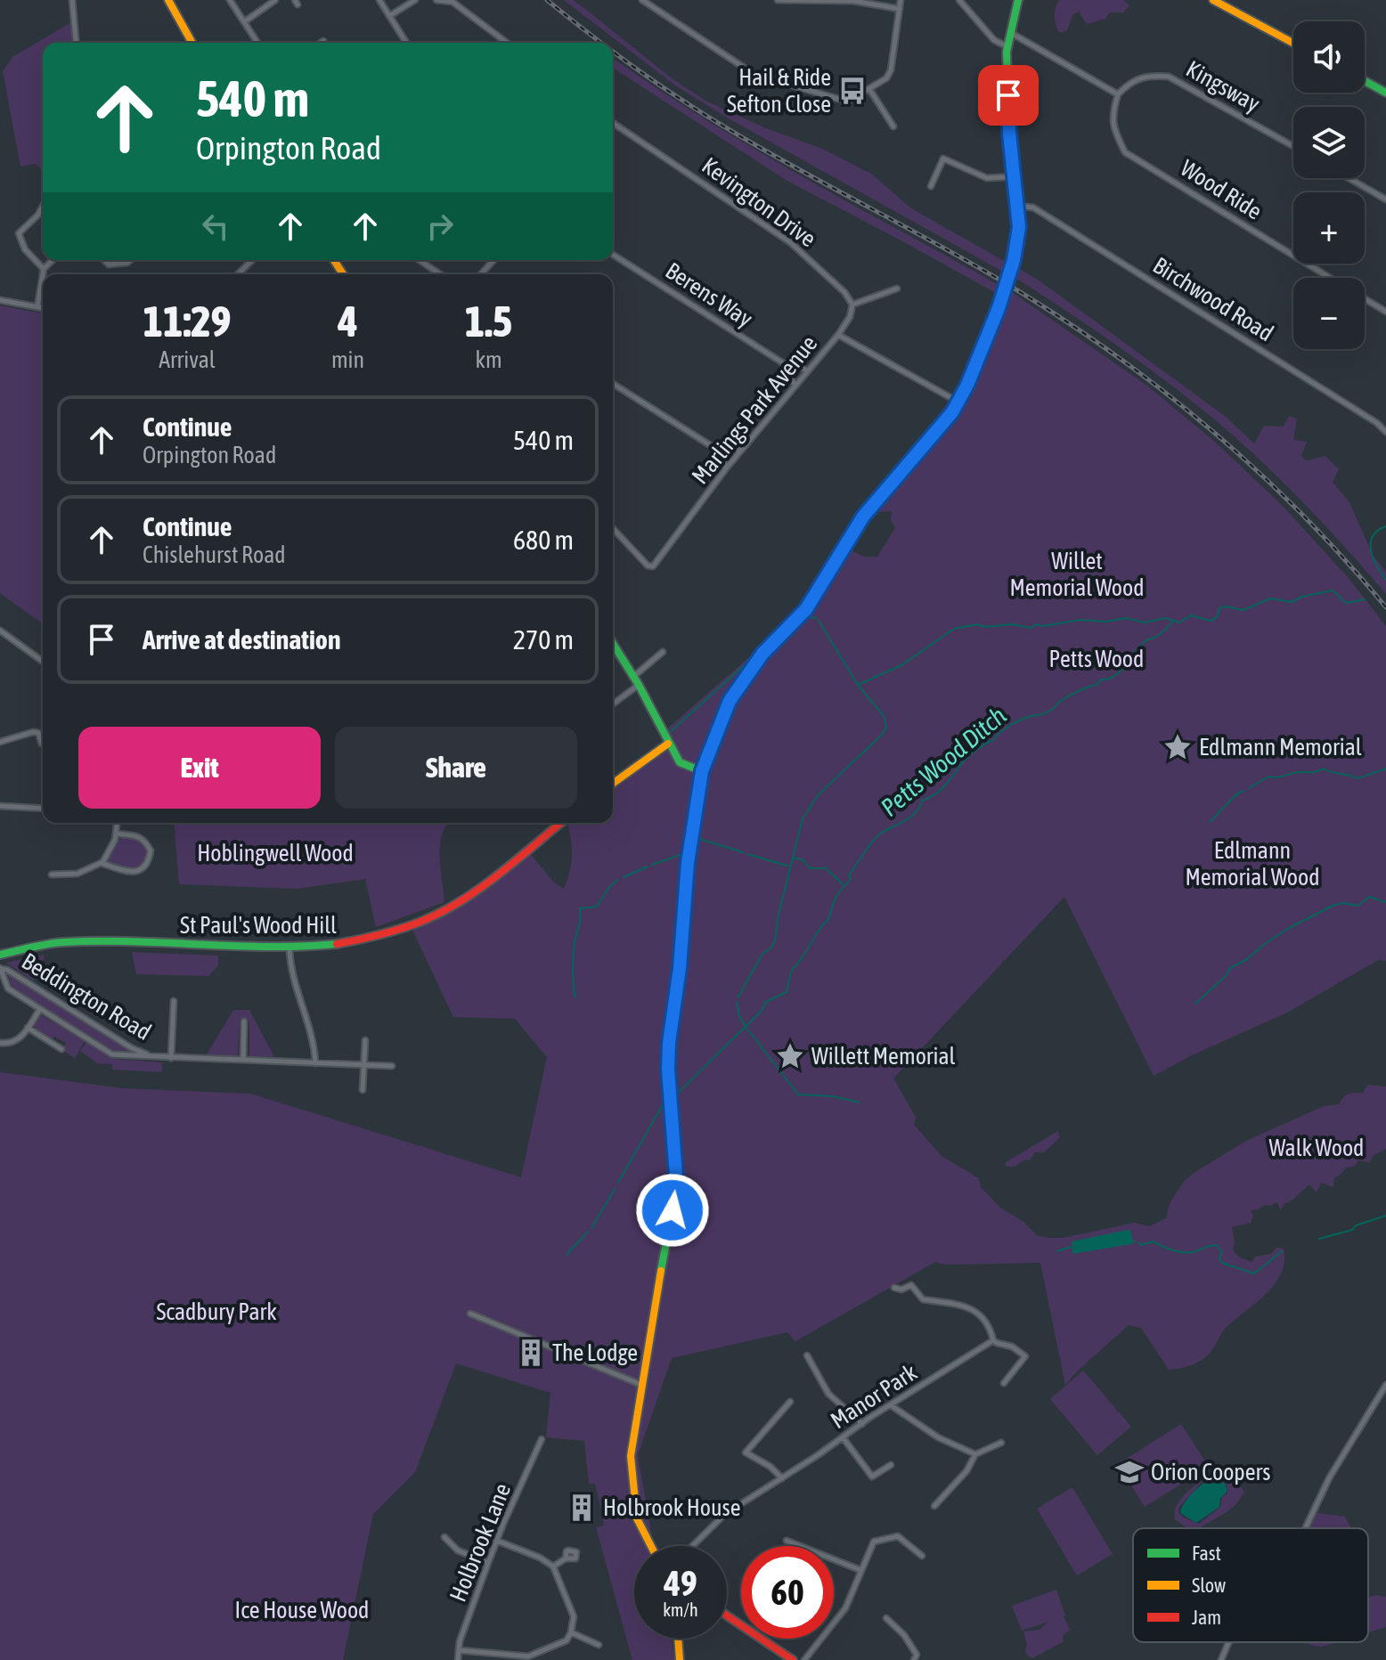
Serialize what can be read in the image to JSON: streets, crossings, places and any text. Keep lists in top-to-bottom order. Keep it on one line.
{"streets":{"main road":["St Paul's Wood Hill"],"street":["Kingsway","Wood Ride","Kevington Drive","Berens Way","Birchwood Road","Marlings Park Avenue","Beddington Road","Manor Park","Holbrook Lane"]},"crossings":[["Kingsway","Wood Ride"],["Berens Way","Marlings Park Avenue"]],"water":["Petts Wood Ditch"],"parks":["Willet Memorial Wood","Petts Wood","Edlmann Memorial Wood","Hoblingwell Wood","Walk Wood","Scadbury Park","Ice House Wood"],"places":{"bus stop":["Hail & Ride Sefton Close"],"place":["Edlmann Memorial","Willett Memorial"],"building":["The Lodge","Holbrook House"],"school or university":["Orion Coopers"]},"legend":["Fast","Slow","Jam"],"page":{"map_buttons":["+","−"],"turn":["540 m","Orpington Road"],"eta":["11:29","Arrival","4","min","1.5","km"],"list":[{"name":"Continue","note":"Orpington Road","value":"540 m"},{"name":"Continue","note":"Chislehurst Road","value":"680 m"},{"name":"Arrive at destination","value":"270 m"}],"buttons":["Exit","Share"],"speed":"49 km/h","limit":"60"}}
